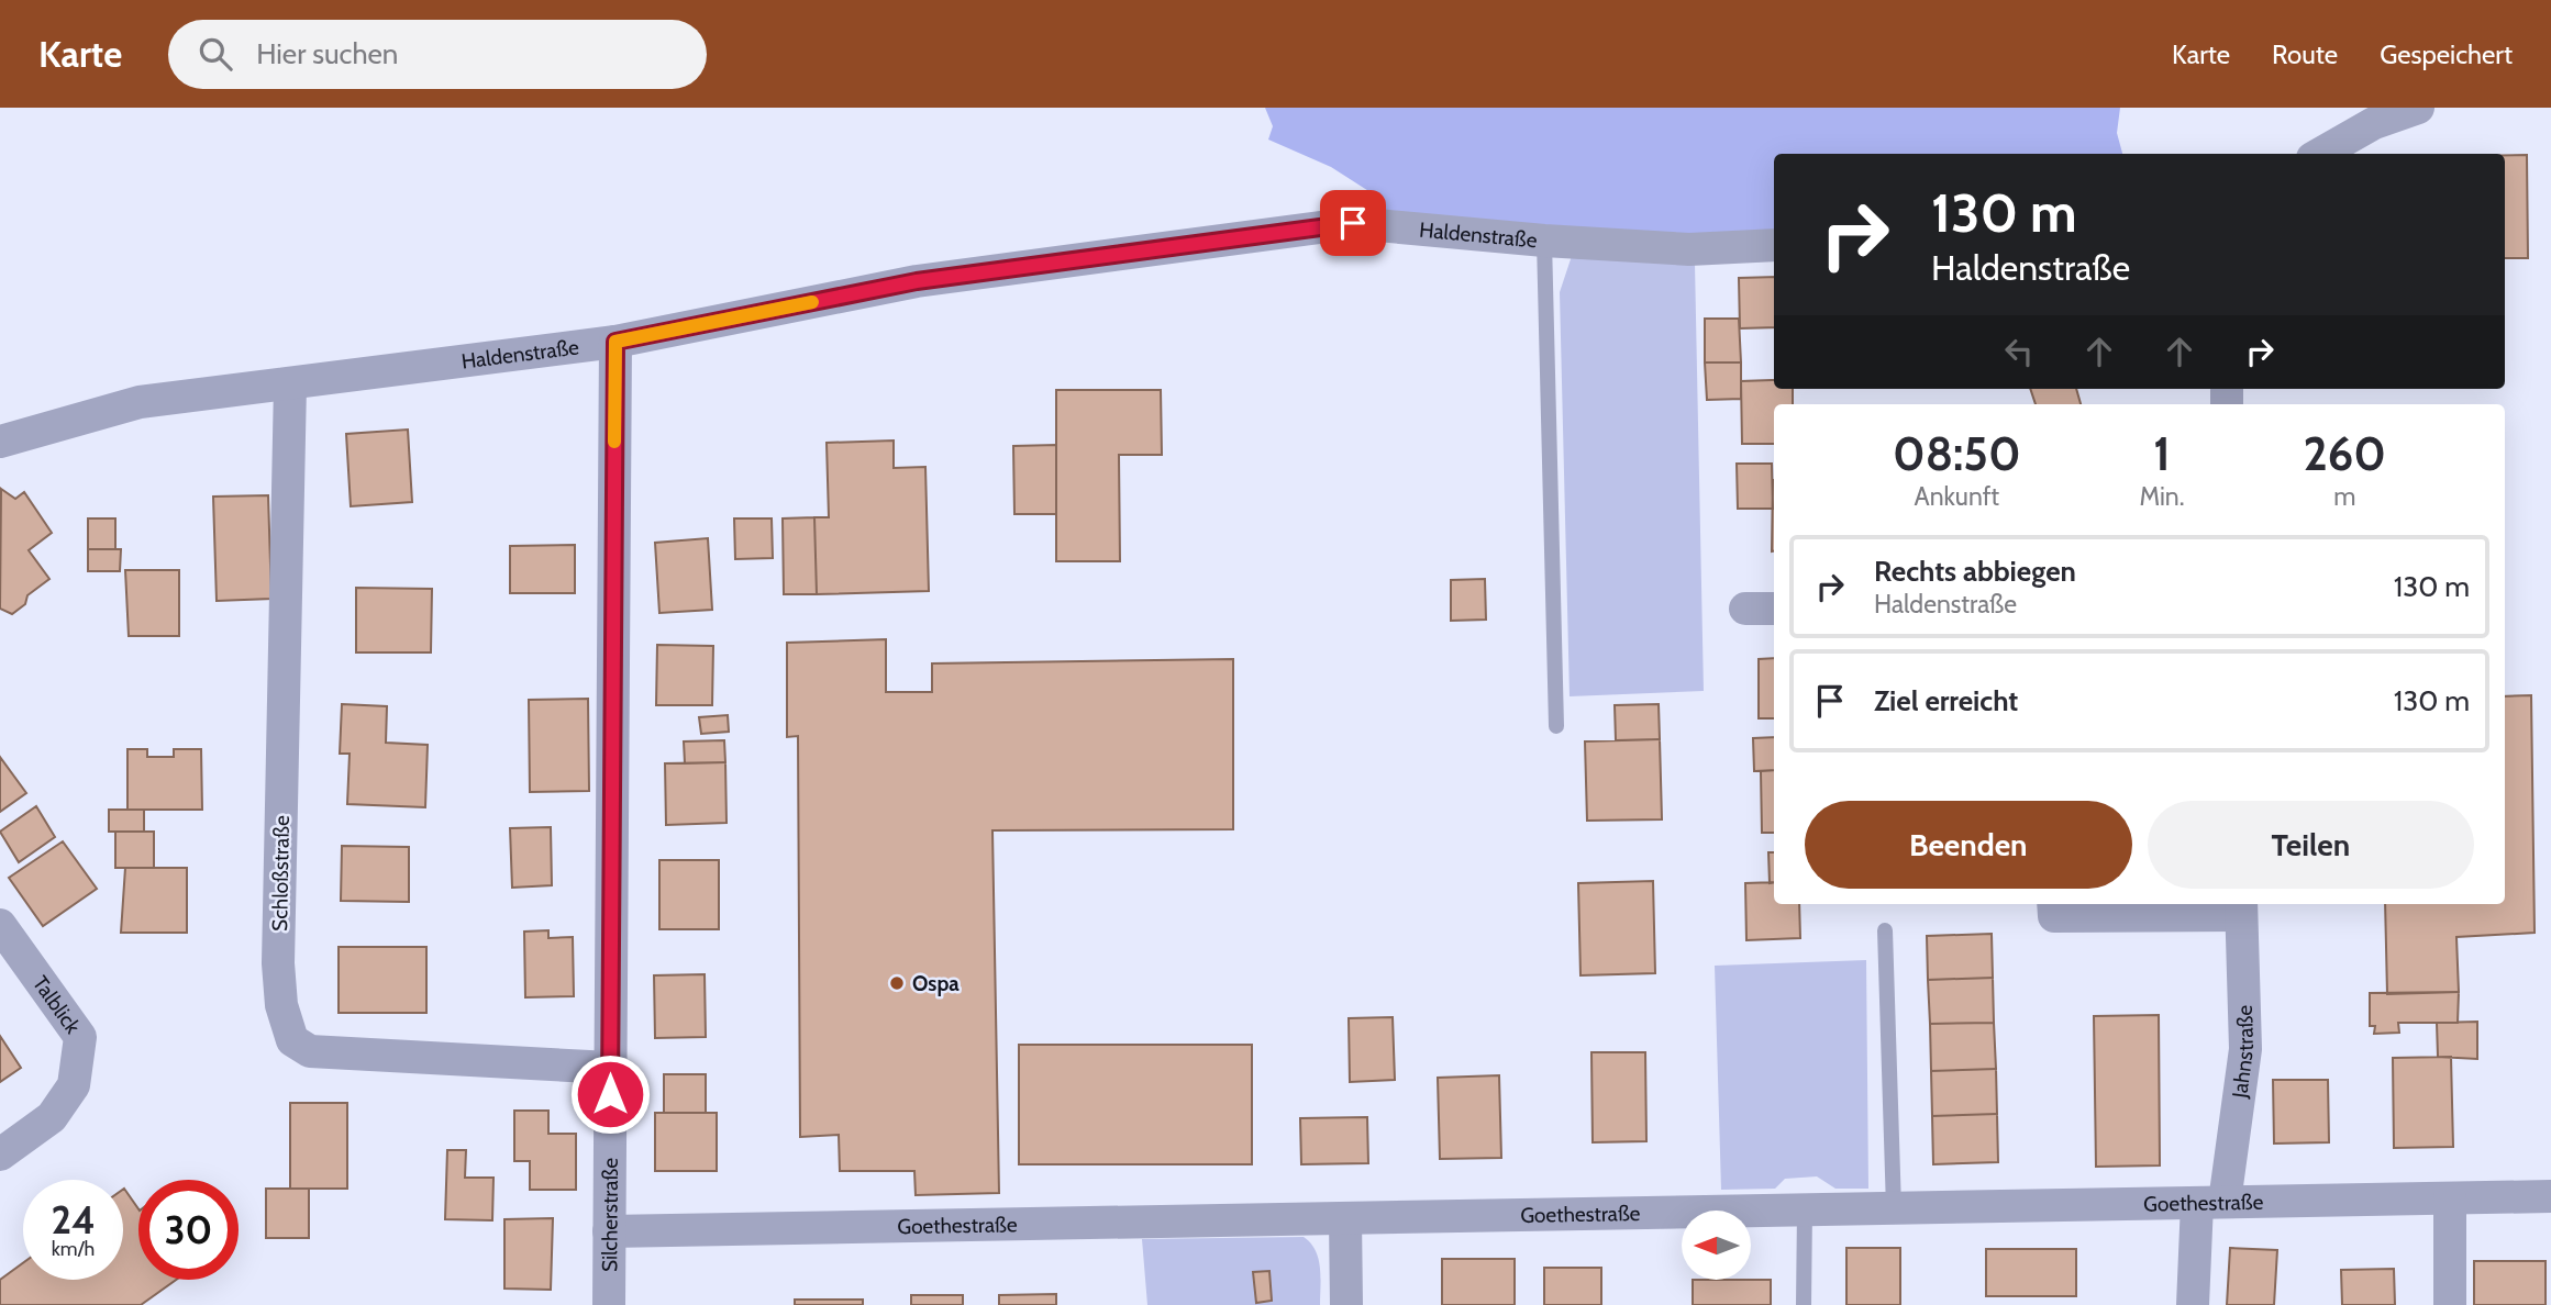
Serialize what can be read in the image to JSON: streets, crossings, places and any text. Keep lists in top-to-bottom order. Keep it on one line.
{"streets":{"street":["Haldenstraße","Schloßstraße","Talblick","Jahnstraße","Goethestraße","Silcherstraße"]},"crossings":[["Haldenstraße","Schloßstraße"],["Haldenstraße","Silcherstraße"],["Schloßstraße","Silcherstraße"],["Jahnstraße","Goethestraße"],["Goethestraße","Silcherstraße"]],"places":["Ospa"],"north":"left","page":{"header":"Karte","search":"Hier suchen","nav":["Karte","Route","Gespeichert"],"turn":["130 m","Haldenstraße"],"eta":["08:50","Ankunft","1","Min.","260","m"],"list":[{"name":"Rechts abbiegen","note":"Haldenstraße","value":"130 m"},{"name":"Ziel erreicht","value":"130 m"}],"buttons":["Beenden","Teilen"],"speed":"24 km/h","limit":"30"}}
